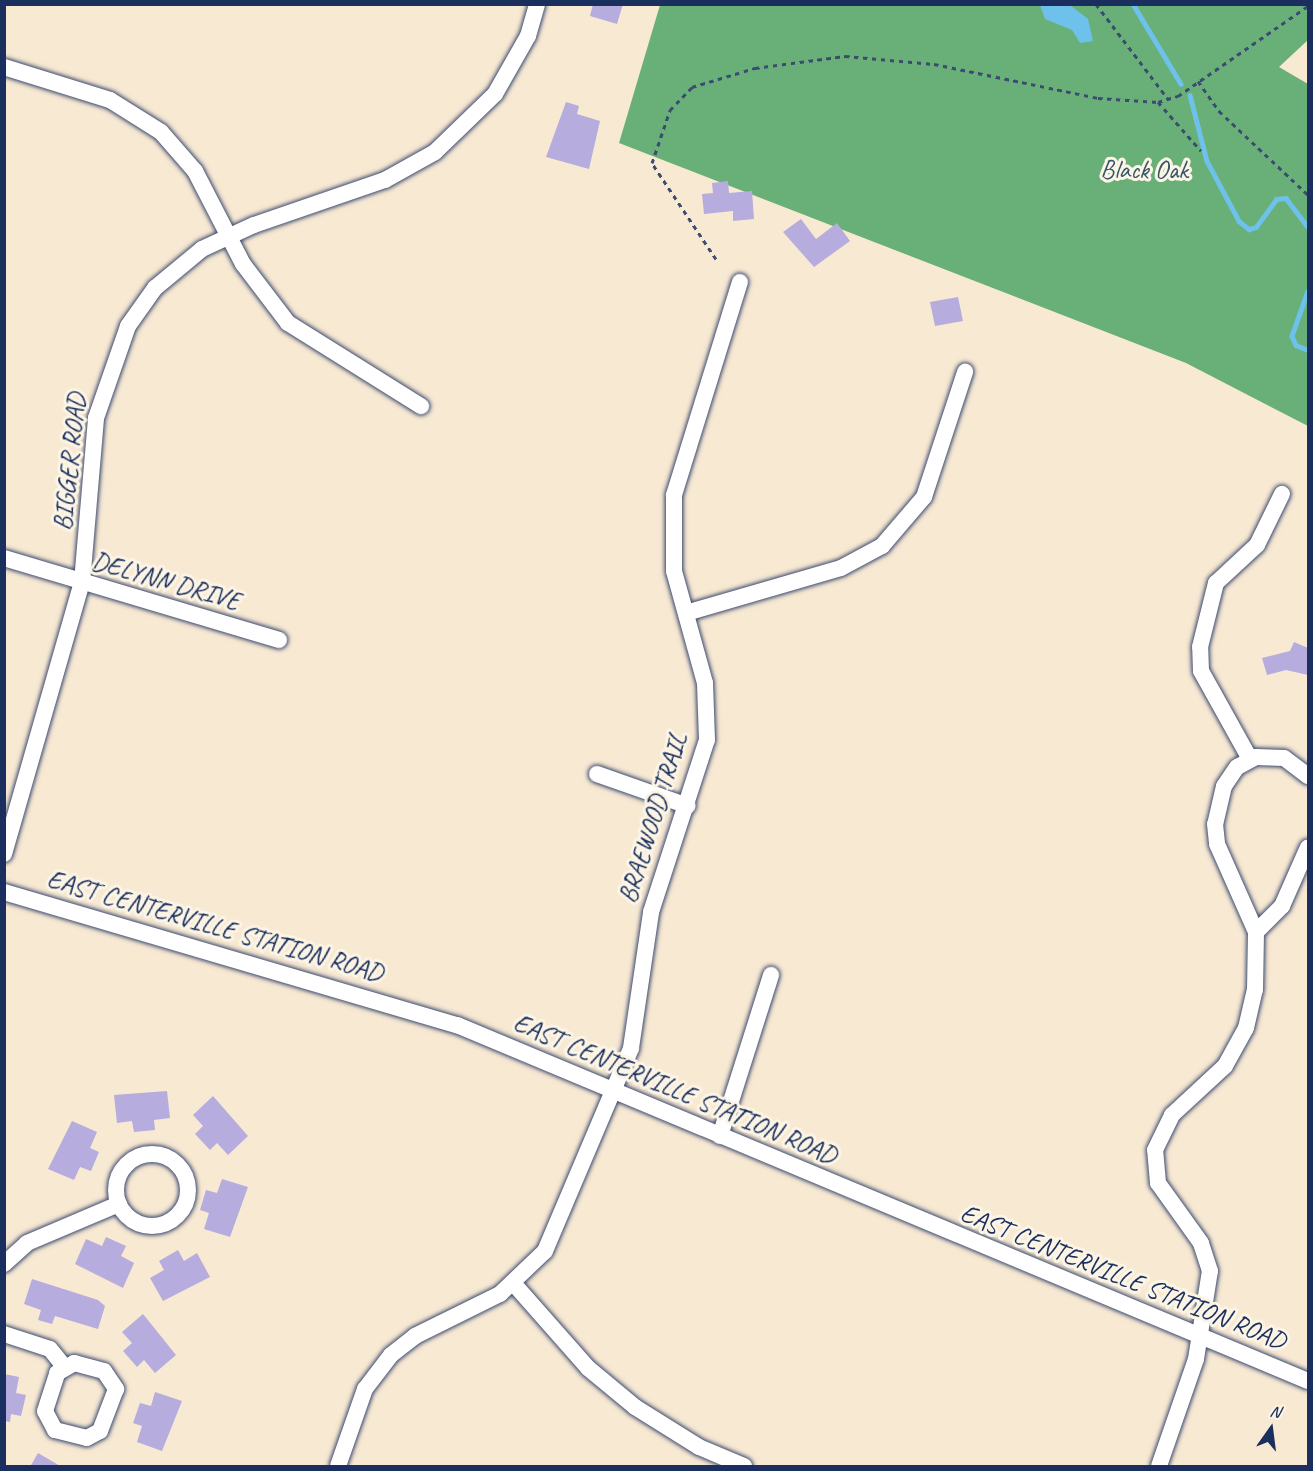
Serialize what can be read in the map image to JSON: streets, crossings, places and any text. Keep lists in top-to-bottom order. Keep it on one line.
{"streets":{"street":["BIGGER ROAD","DELYNN DRIVE","BRAEWOOD TRAIL","EAST CENTERVILLE STATION ROAD"]},"crossings":[["BIGGER ROAD","DELYNN DRIVE"],["BRAEWOOD TRAIL","EAST CENTERVILLE STATION ROAD"]],"parks":["Black Oak"],"north":"top"}
